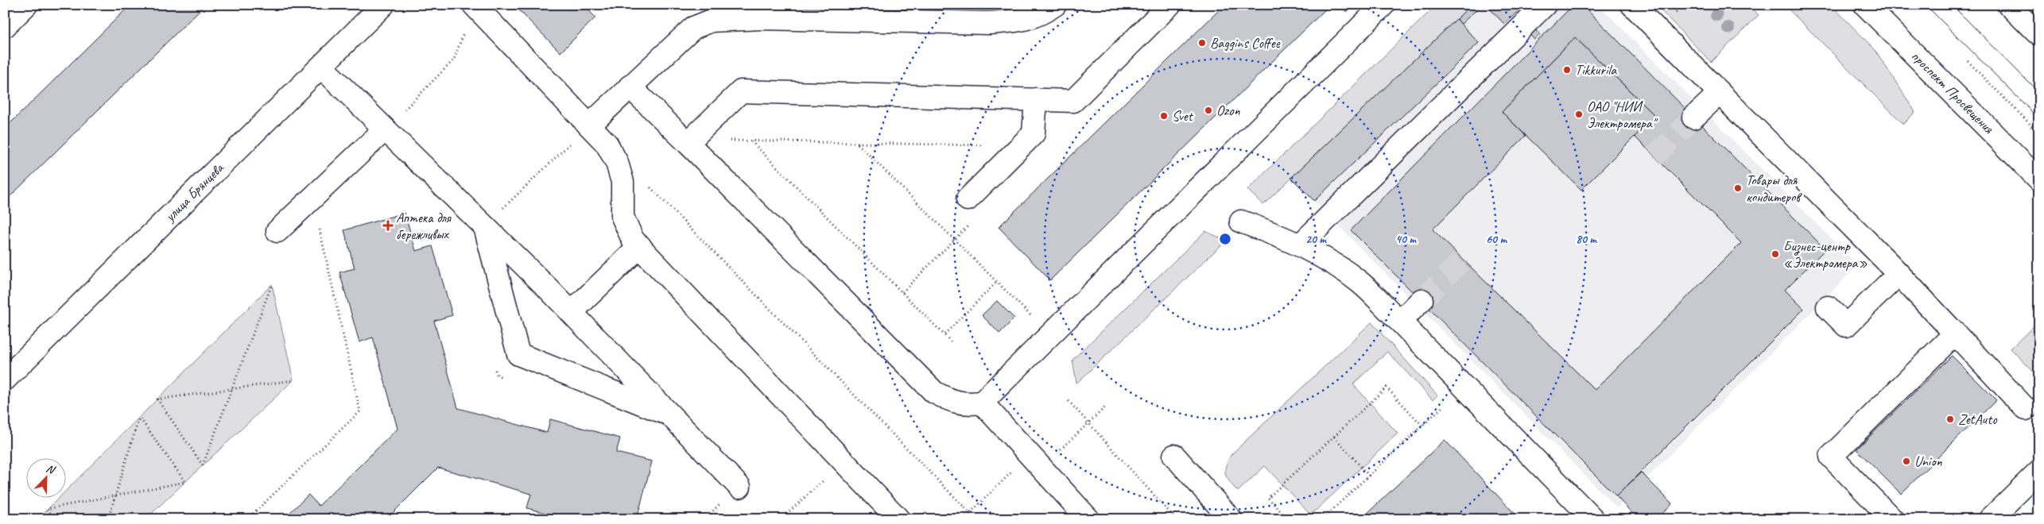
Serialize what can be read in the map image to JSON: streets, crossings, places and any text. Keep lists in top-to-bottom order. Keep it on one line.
{"streets":{"street":["проспект Просвещения","улица Брянцева"]},"places":{"other":["Baggins Coffee","Tikkurila","Ozon","ОАО \"НИИ Электромера\"","Svet","Товары для кондитеров","Бизнес-центр «Электромера»","ZetAuto","Union"],"health":["Аптека для бережливых"]},"north":"top right","rings":["20 m","40 m","60 m","80 m"]}
